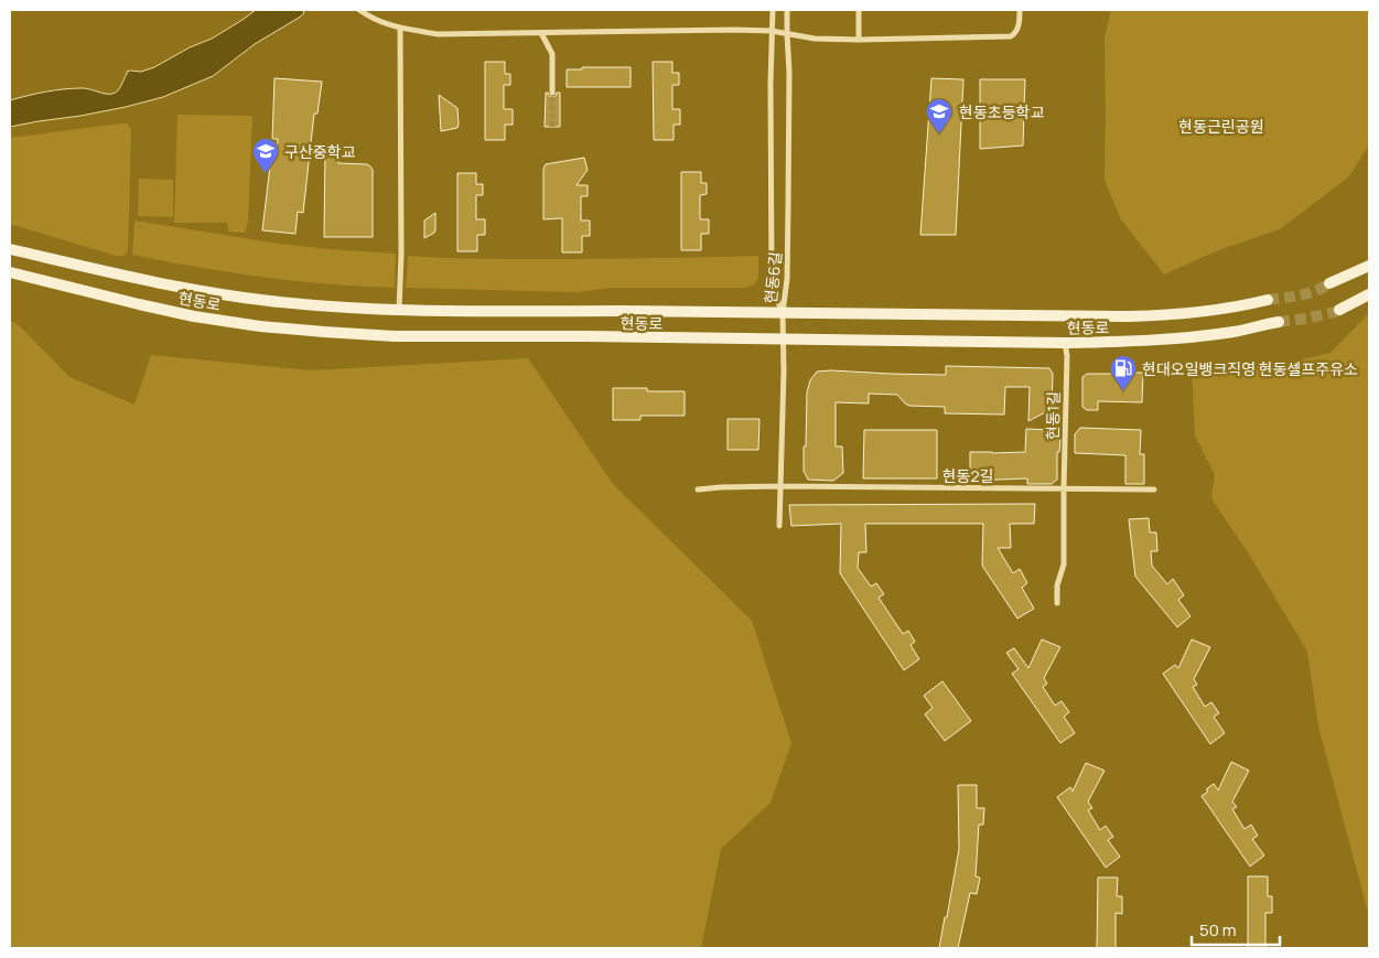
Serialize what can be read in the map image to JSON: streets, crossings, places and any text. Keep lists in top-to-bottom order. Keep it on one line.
{"streets":{"main road":["현동로"],"street":["현동6길","현동1길","현동2길"]},"crossings":[["현동6길","현동로"],["현동로","현동1길"],["현동1길","현동2길"]],"parks":["현동근린공원"],"places":{"school or university":["현동초등학교","구산중학교"],"fuel station":["현대오일뱅크직영 현동셀프주유소"]},"scale_bar":"50 m"}
